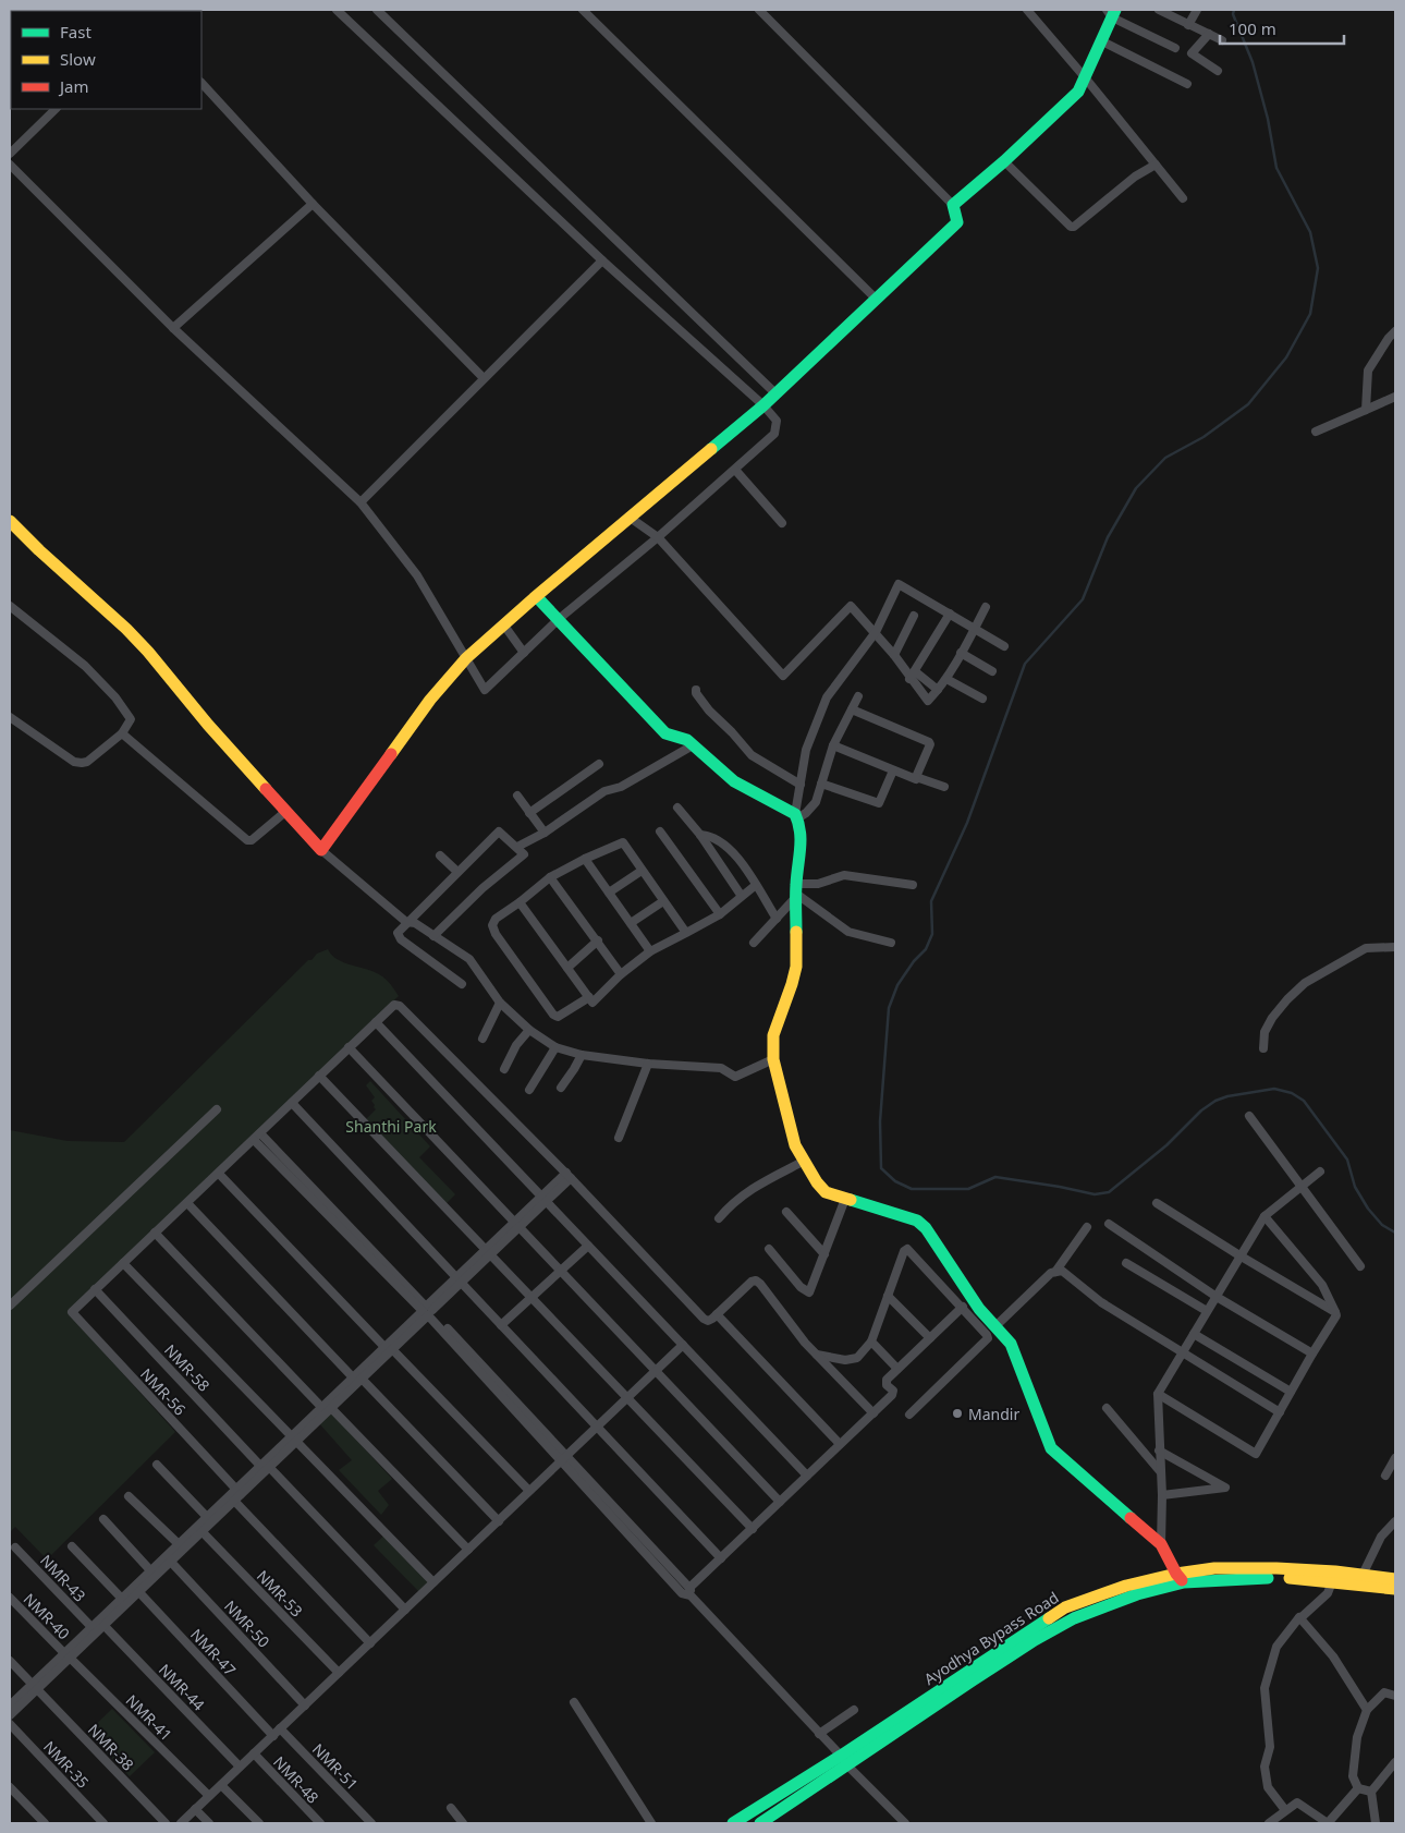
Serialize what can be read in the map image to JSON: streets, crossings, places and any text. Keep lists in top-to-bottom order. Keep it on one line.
{"streets":{"street":["NMR-58","NMR-56","NMR-43","NMR-53","NMR-40","NMR-50","Ayodhya Bypass Road","NMR-47","NMR-44","NMR-41","NMR-38","NMR-35","NMR-51","NMR-48"]},"crossings":[["NMR-58","NMR-56"],["NMR-40","NMR-41"]],"parks":["Shanthi Park"],"places":["Mandir"],"legend":["Fast","Slow","Jam"],"scale_bar":"100 m"}
